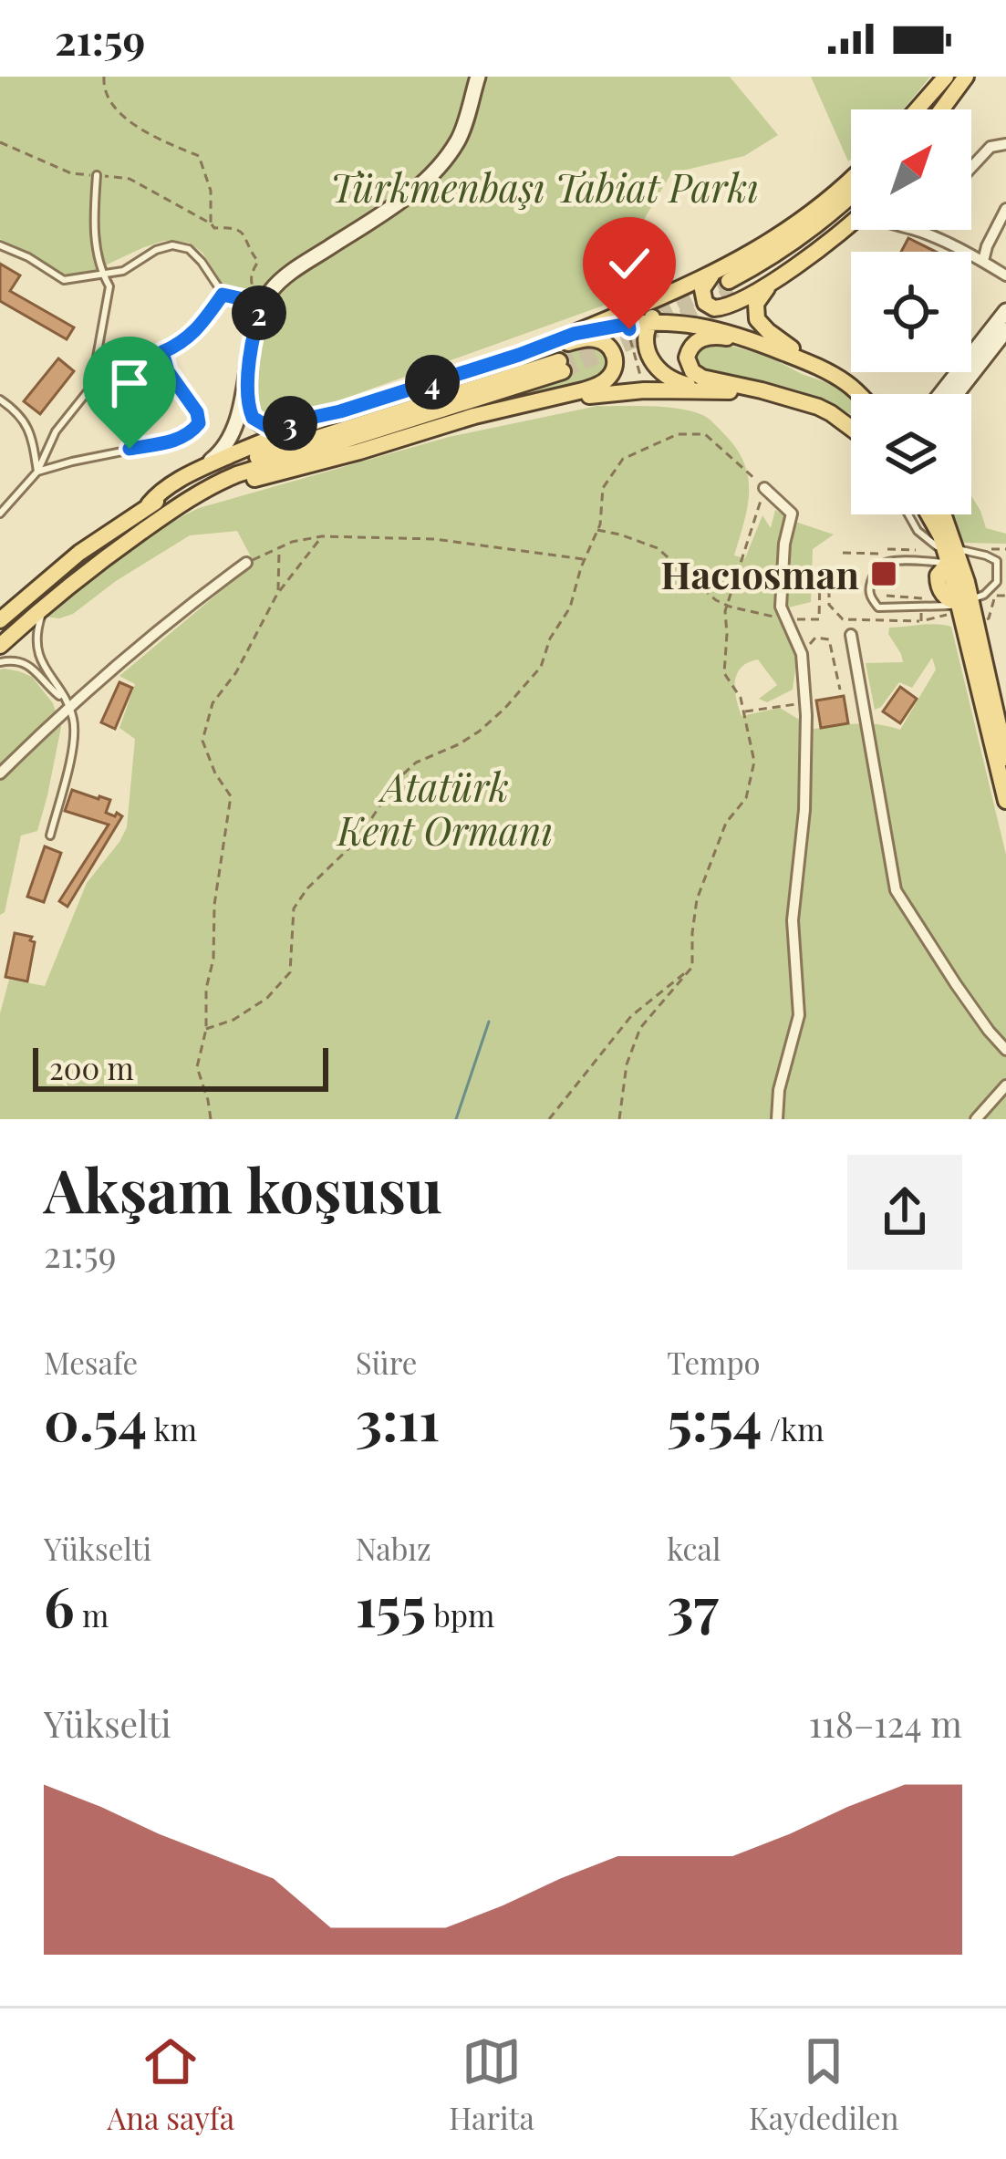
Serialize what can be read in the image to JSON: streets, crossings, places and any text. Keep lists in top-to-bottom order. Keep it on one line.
{"parks":["Türkmenbaşı Tabiat Parkı","Atatürk Kent Ormanı"],"places":{"transit":["Hacıosman"]},"scale_bar":"200 m","north":"top right","page":{"status":"21:59","pins":["2","4","3"],"scale":"200 m","heading":["Akşam koşusu","21:59"],"stats":[["Mesafe","0.54 km"],["Süre","3:11"],["Tempo","5:54 /km"],["Yükselti","6 m"],["Nabız","155 bpm"],["kcal","37"]],"chart":["Yükselti","118–124 m"],"tabs":["Ana sayfa","Harita","Kaydedilen"]}}
